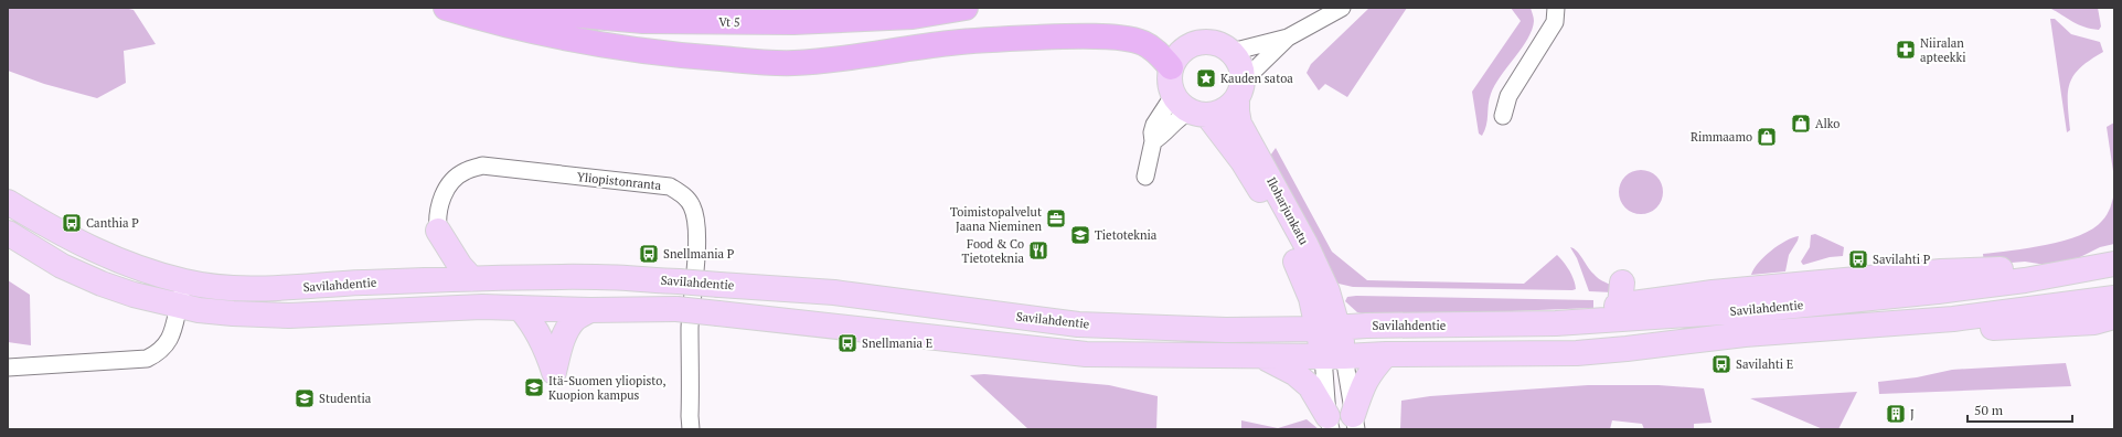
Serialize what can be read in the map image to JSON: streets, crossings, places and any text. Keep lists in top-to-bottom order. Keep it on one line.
{"streets":{"highway":["Vt 5"],"main road":["Iloharjunkatu","Savilahdentie"],"street":["Yliopistonranta"]},"crossings":[["Iloharjunkatu","Savilahdentie"]],"places":{"pharmacy":["Niiralan apteekki"],"place":["Kauden satoa"],"shop":["Alko","Rimmaamo"],"office":["Toimistopalvelut Jaana Nieminen"],"bus stop":["Canthia P","Snellmania P","Savilahti P","Snellmania E","Savilahti E"],"school or university":["Tietoteknia","Itä-Suomen yliopisto, Kuopion kampus","Studentia"],"restaurant":["Food & Co Tietoteknia"],"building":["J"]},"scale_bar":"50 m"}
